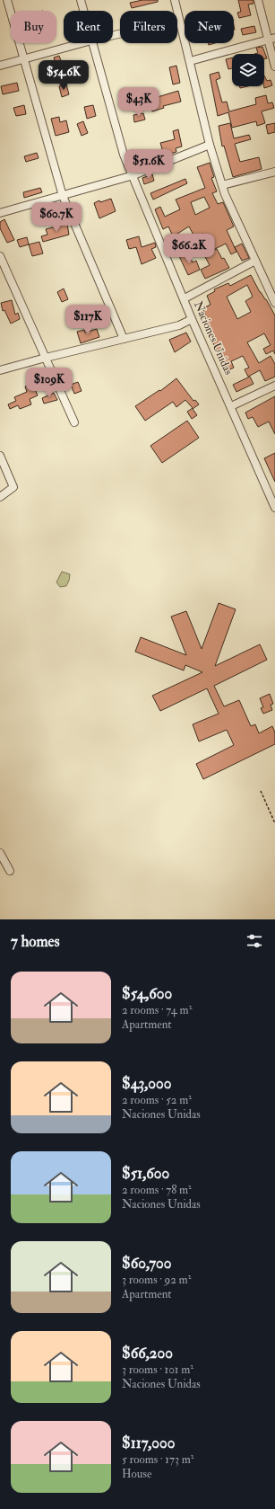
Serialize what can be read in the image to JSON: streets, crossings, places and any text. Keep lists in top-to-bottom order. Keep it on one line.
{"streets":{"street":["Naciones Unidas"]},"page":{"chip":["Buy","Rent","Filters","New"],"price":["$54.6K","$43K","$51.6K","$60.7K","$66.2K","$117K","$109K"],"heading":"7 homes","list":[{"name":"$54,600","note":"2 rooms · 74 m² · Apartment"},{"name":"$43,000","note":"2 rooms · 52 m² · Naciones Unidas"},{"name":"$51,600","note":"2 rooms · 78 m² · Naciones Unidas"},{"name":"$60,700","note":"3 rooms · 92 m² · Apartment"},{"name":"$66,200","note":"3 rooms · 101 m² · Naciones Unidas"},{"name":"$117,000","note":"5 rooms · 173 m² · House"}]}}
